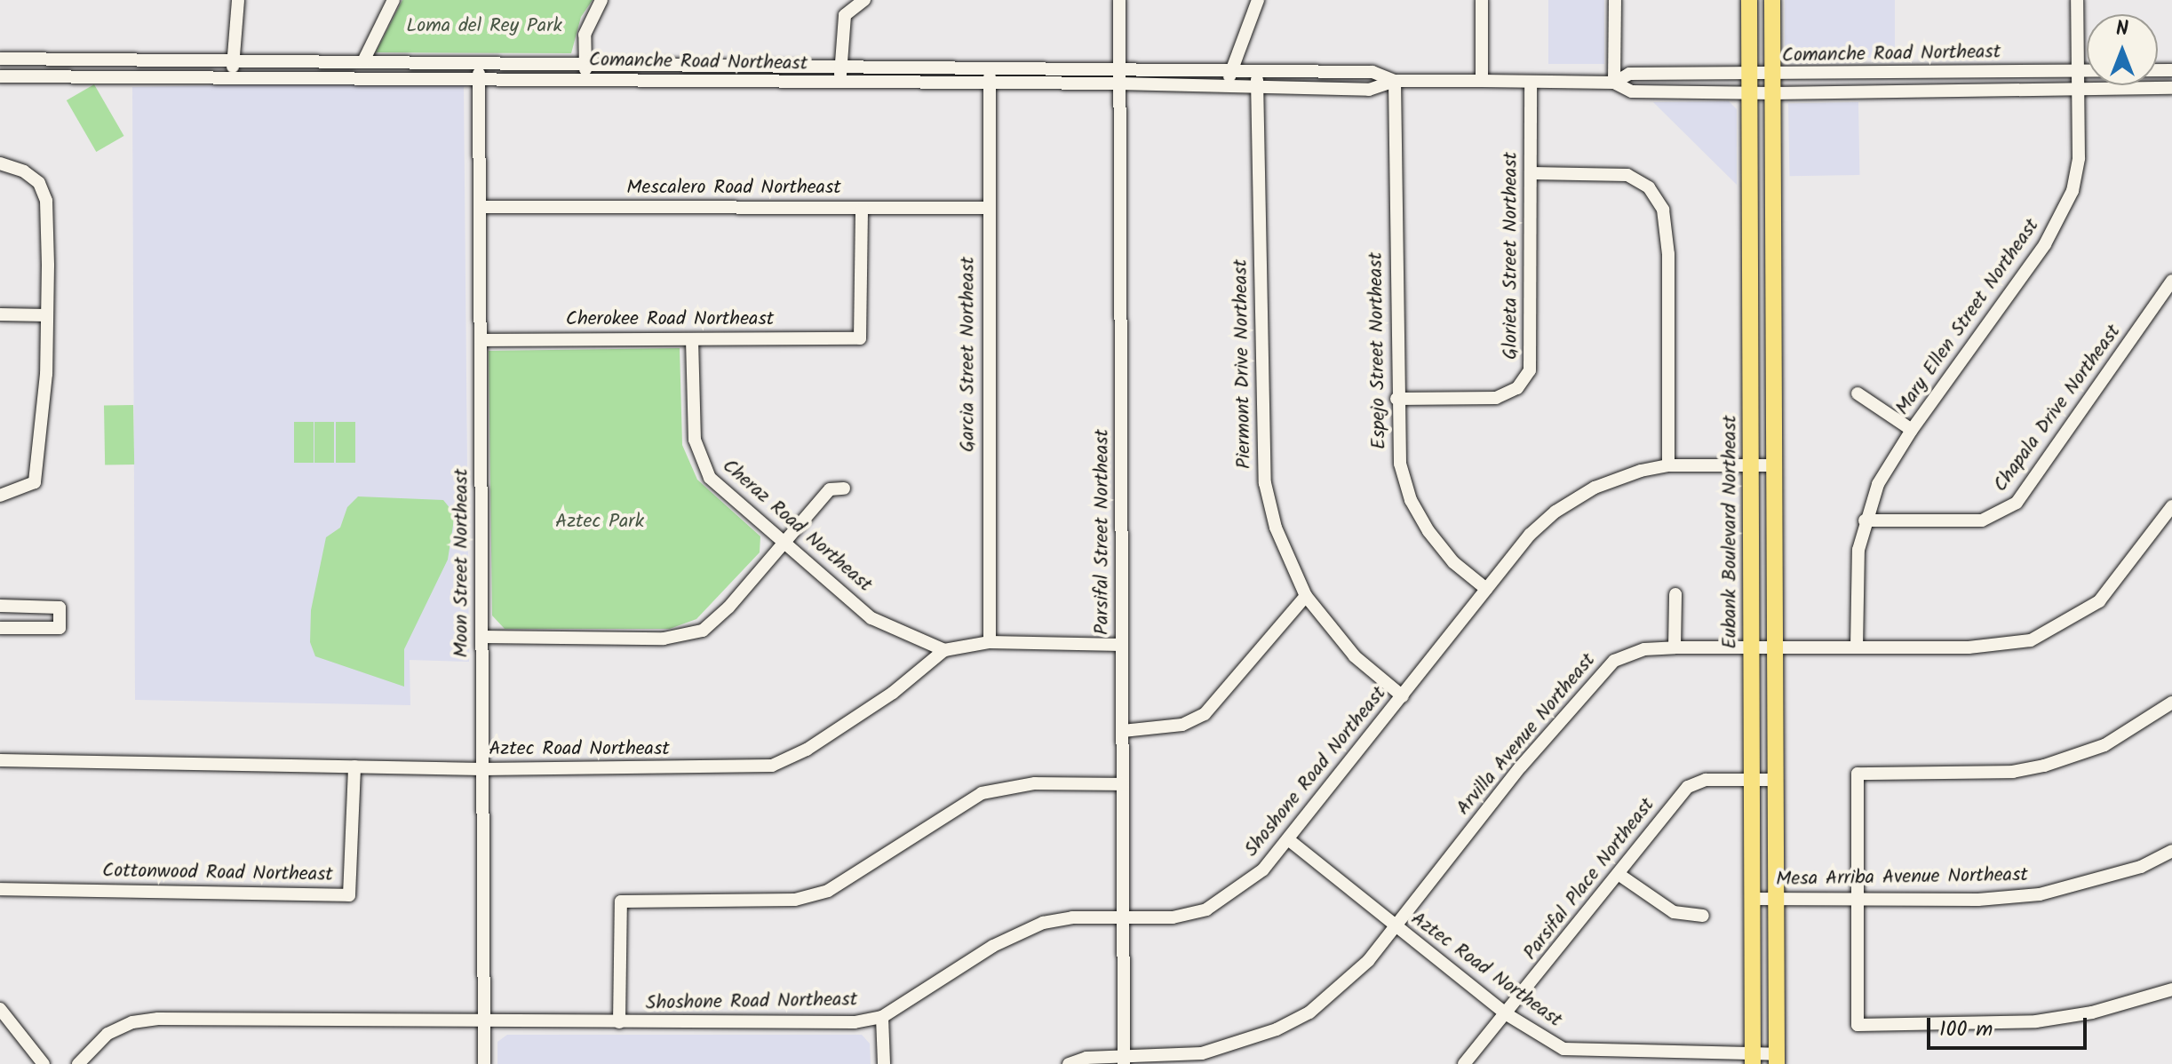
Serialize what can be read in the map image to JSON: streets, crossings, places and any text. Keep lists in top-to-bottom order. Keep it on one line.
{"streets":{"main road":["Eubank Boulevard Northeast"],"street":["Comanche Road Northeast","Mescalero Road Northeast","Glorieta Street Northeast","Mary Ellen Street Northeast","Cherokee Road Northeast","Espejo Street Northeast","Garcia Street Northeast","Piermont Drive Northeast","Chapala Drive Northeast","Cheraz Road Northeast","Parsifal Street Northeast","Moon Street Northeast","Arvilla Avenue Northeast","Aztec Road Northeast","Shoshone Road Northeast","Cottonwood Road Northeast","Mesa Arriba Avenue Northeast","Parsifal Place Northeast"]},"crossings":[["Comanche Road Northeast","Glorieta Street Northeast"],["Comanche Road Northeast","Mary Ellen Street Northeast"],["Comanche Road Northeast","Espejo Street Northeast"],["Comanche Road Northeast","Garcia Street Northeast"],["Comanche Road Northeast","Piermont Drive Northeast"],["Comanche Road Northeast","Parsifal Street Northeast"],["Comanche Road Northeast","Eubank Boulevard Northeast"],["Comanche Road Northeast","Moon Street Northeast"],["Mescalero Road Northeast","Cherokee Road Northeast"],["Mescalero Road Northeast","Garcia Street Northeast"],["Mescalero Road Northeast","Moon Street Northeast"],["Glorieta Street Northeast","Espejo Street Northeast"],["Mary Ellen Street Northeast","Chapala Drive Northeast"],["Mary Ellen Street Northeast","Arvilla Avenue Northeast"],["Cherokee Road Northeast","Cheraz Road Northeast"],["Cherokee Road Northeast","Moon Street Northeast"],["Espejo Street Northeast","Shoshone Road Northeast"],["Garcia Street Northeast","Aztec Road Northeast"],["Piermont Drive Northeast","Shoshone Road Northeast"],["Cheraz Road Northeast","Aztec Road Northeast"],["Parsifal Street Northeast","Arvilla Avenue Northeast"],["Parsifal Street Northeast","Aztec Road Northeast"],["Parsifal Street Northeast","Shoshone Road Northeast"],["Eubank Boulevard Northeast","Arvilla Avenue Northeast"],["Eubank Boulevard Northeast","Aztec Road Northeast"],["Eubank Boulevard Northeast","Shoshone Road Northeast"],["Eubank Boulevard Northeast","Mesa Arriba Avenue Northeast"],["Eubank Boulevard Northeast","Parsifal Place Northeast"],["Moon Street Northeast","Aztec Road Northeast"],["Moon Street Northeast","Shoshone Road Northeast"],["Arvilla Avenue Northeast","Aztec Road Northeast"],["Aztec Road Northeast","Shoshone Road Northeast"],["Aztec Road Northeast","Cottonwood Road Northeast"],["Aztec Road Northeast","Parsifal Place Northeast"]],"parks":["Loma del Rey Park","Aztec Park"],"scale_bar":"100 m","north":"top"}
